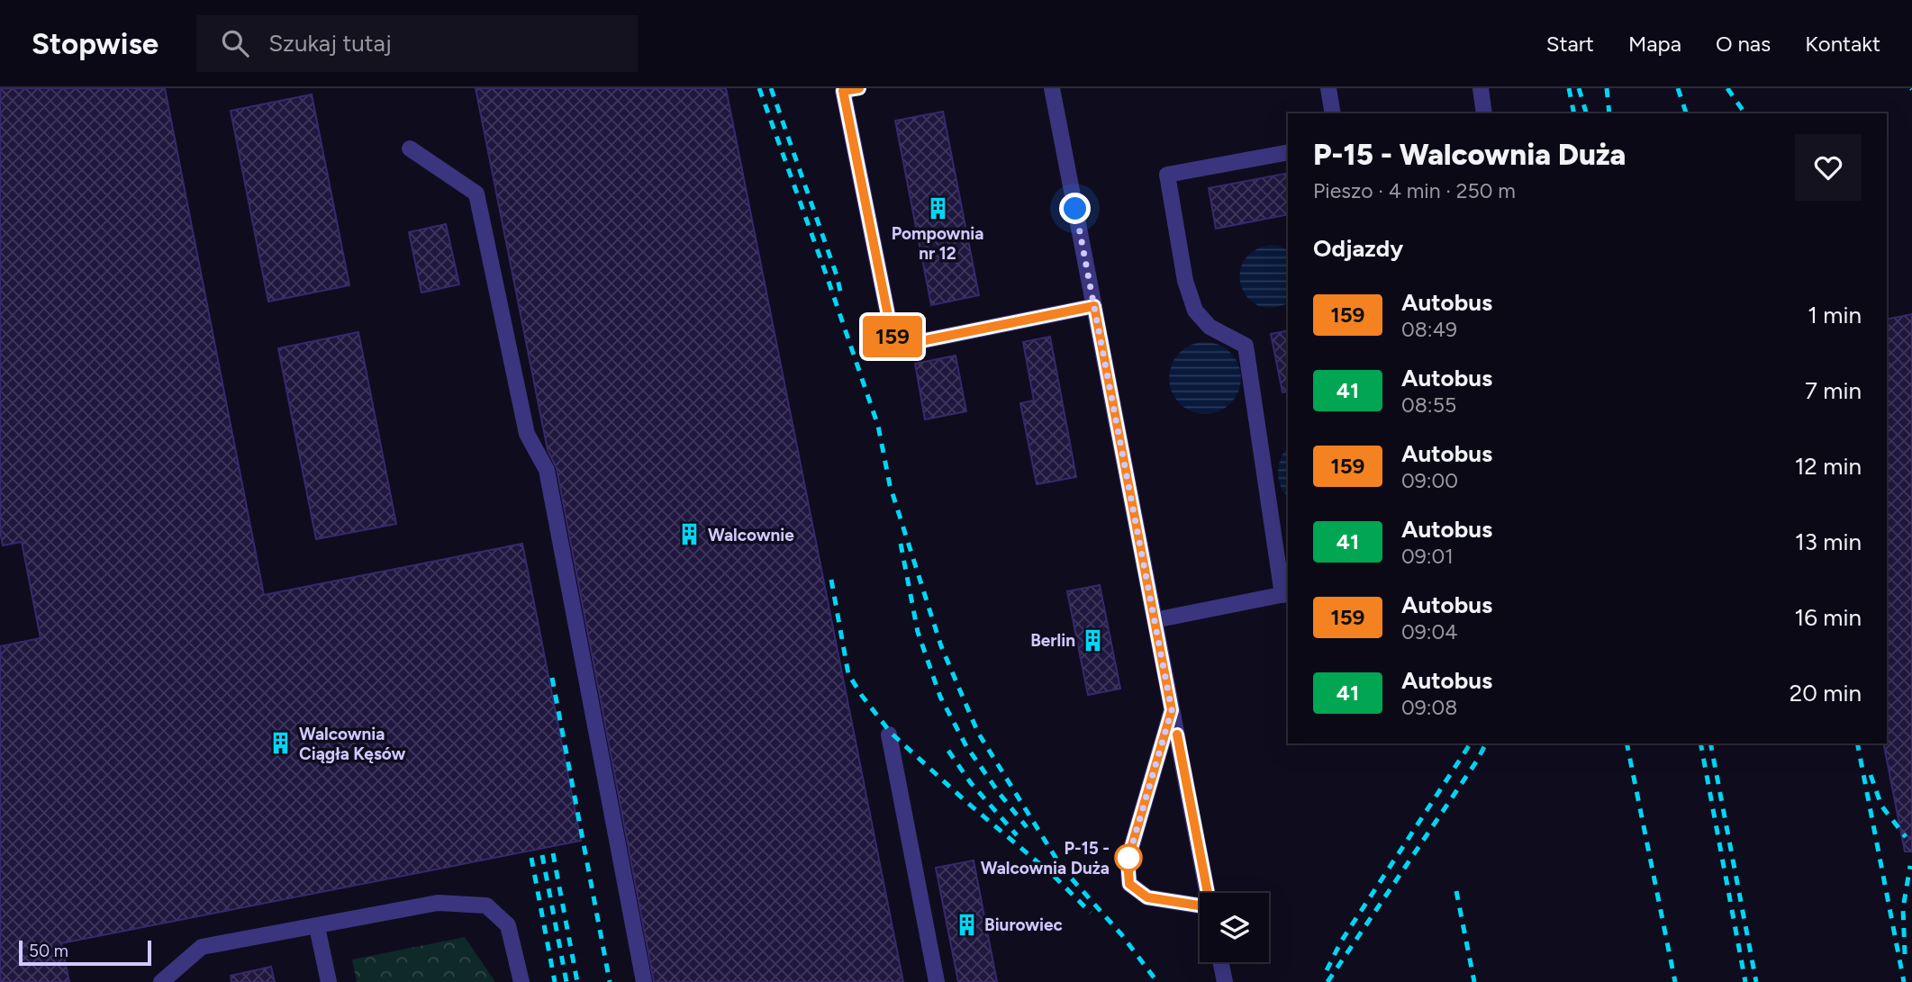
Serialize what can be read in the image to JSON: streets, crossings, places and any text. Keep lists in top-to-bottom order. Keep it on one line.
{"places":{"building":["Pompownia nr 12","Walcownie","Berlin","Walcownia Ciągła Kęsów","Biurowiec"],"other":["P-15 - Walcownia Duża"]},"lines":["bus line 159"],"scale_bar":"50 m","page":{"header":"Stopwise","search":"Szukaj tutaj","nav":["Start","Mapa","O nas","Kontakt"],"on_map":"159","heading":[["P-15 - Walcownia Duża","Pieszo · 4 min · 250 m"],"Odjazdy"],"list":[{"mark":"159","name":"Autobus","note":"08:49","value":"1 min"},{"mark":"41","name":"Autobus","note":"08:55","value":"7 min"},{"mark":"159","name":"Autobus","note":"09:00","value":"12 min"},{"mark":"41","name":"Autobus","note":"09:01","value":"13 min"},{"mark":"159","name":"Autobus","note":"09:04","value":"16 min"},{"mark":"41","name":"Autobus","note":"09:08","value":"20 min"}],"scale":"50 m"}}
